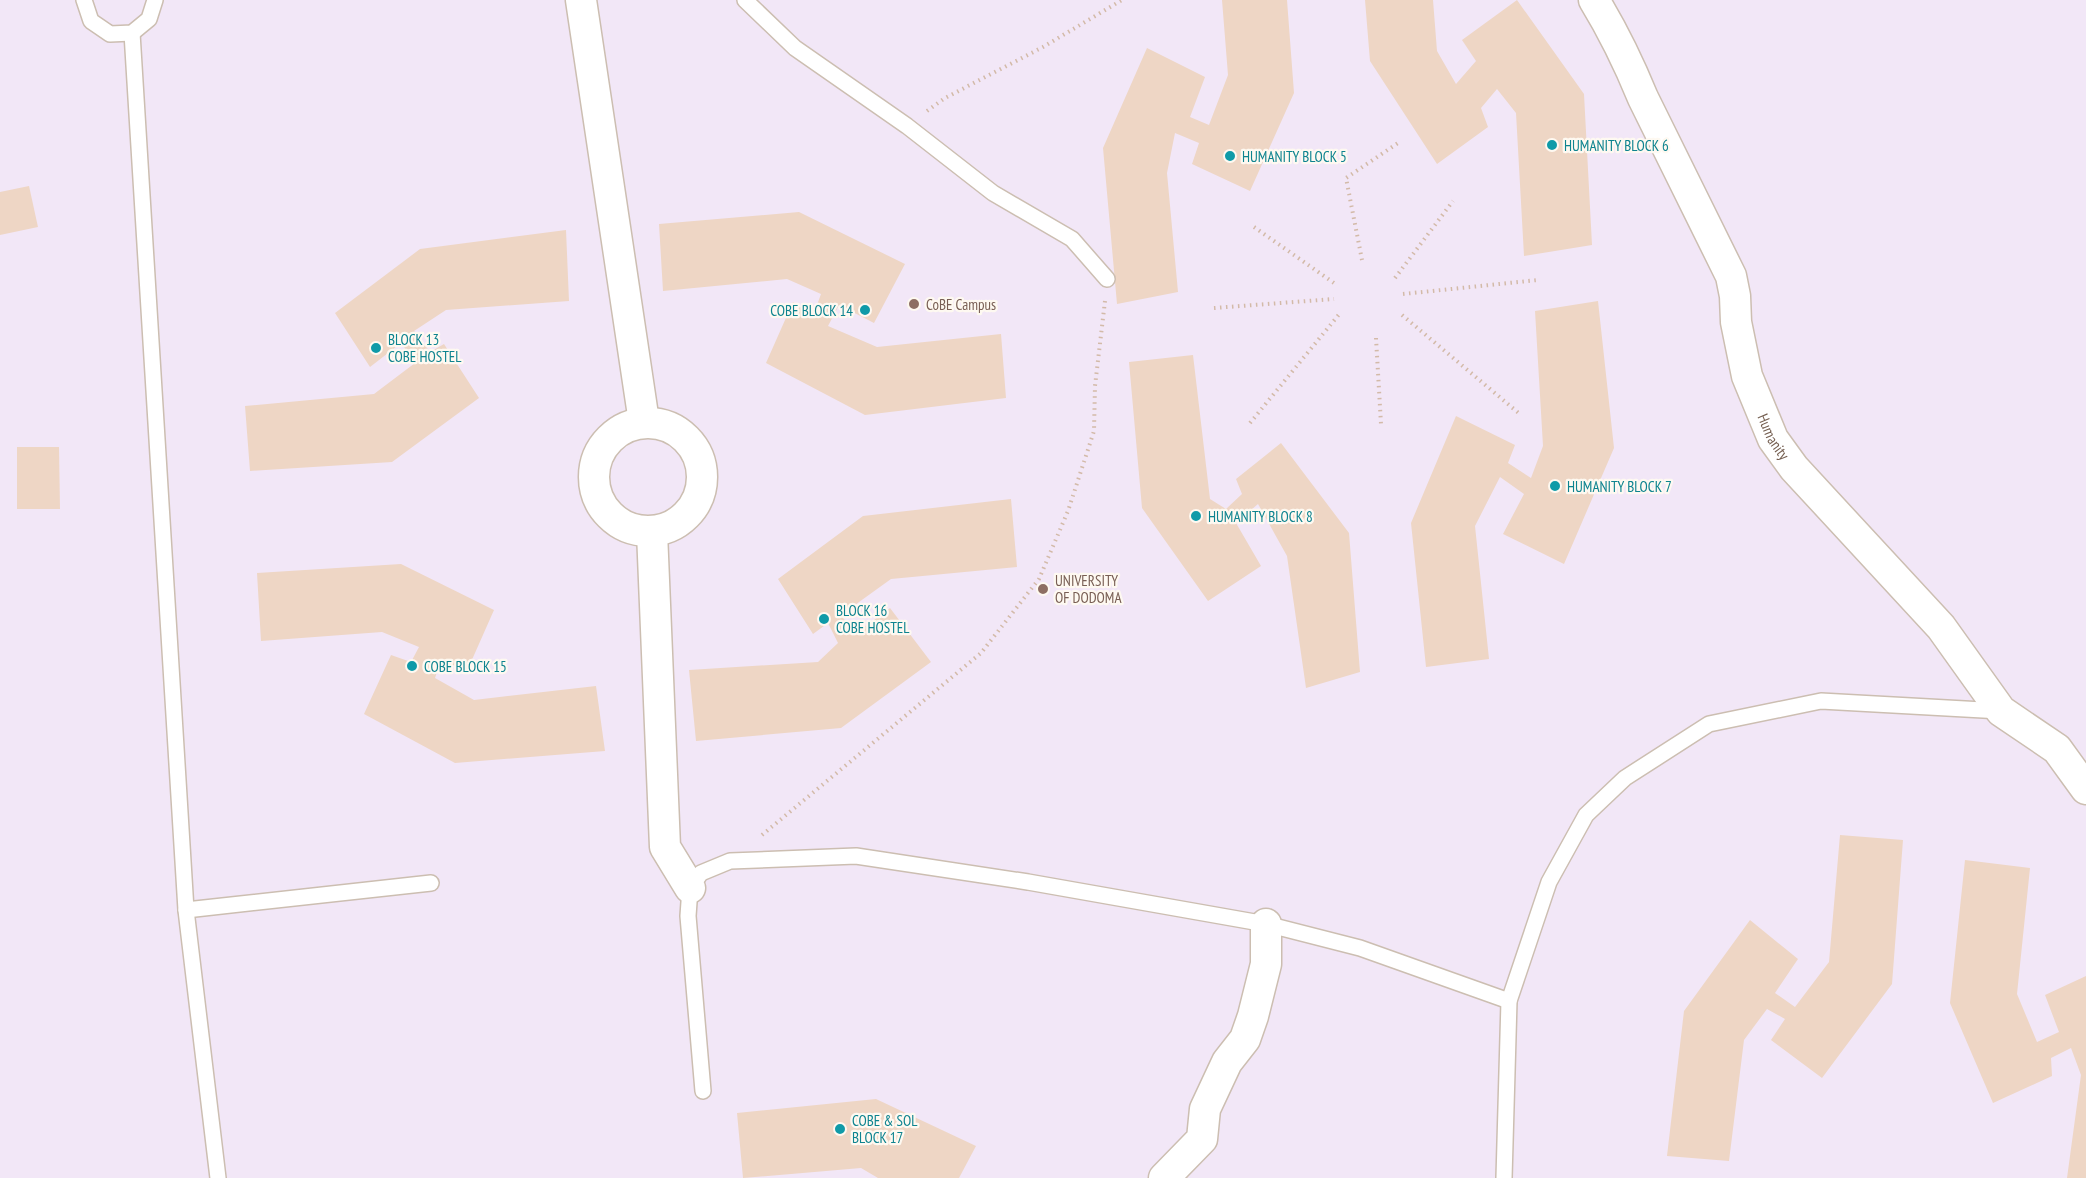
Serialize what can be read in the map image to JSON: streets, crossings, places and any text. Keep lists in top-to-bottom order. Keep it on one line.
{"streets":{"street":["Humanity"]},"places":["HUMANITY BLOCK 6","HUMANITY BLOCK 5","CoBE Campus","COBE BLOCK 14","BLOCK 13 COBE HOSTEL","HUMANITY BLOCK 7","HUMANITY BLOCK 8","UNIVERSITY OF DODOMA","BLOCK 16 COBE HOSTEL","COBE BLOCK 15","COBE & SOL BLOCK 17"]}
